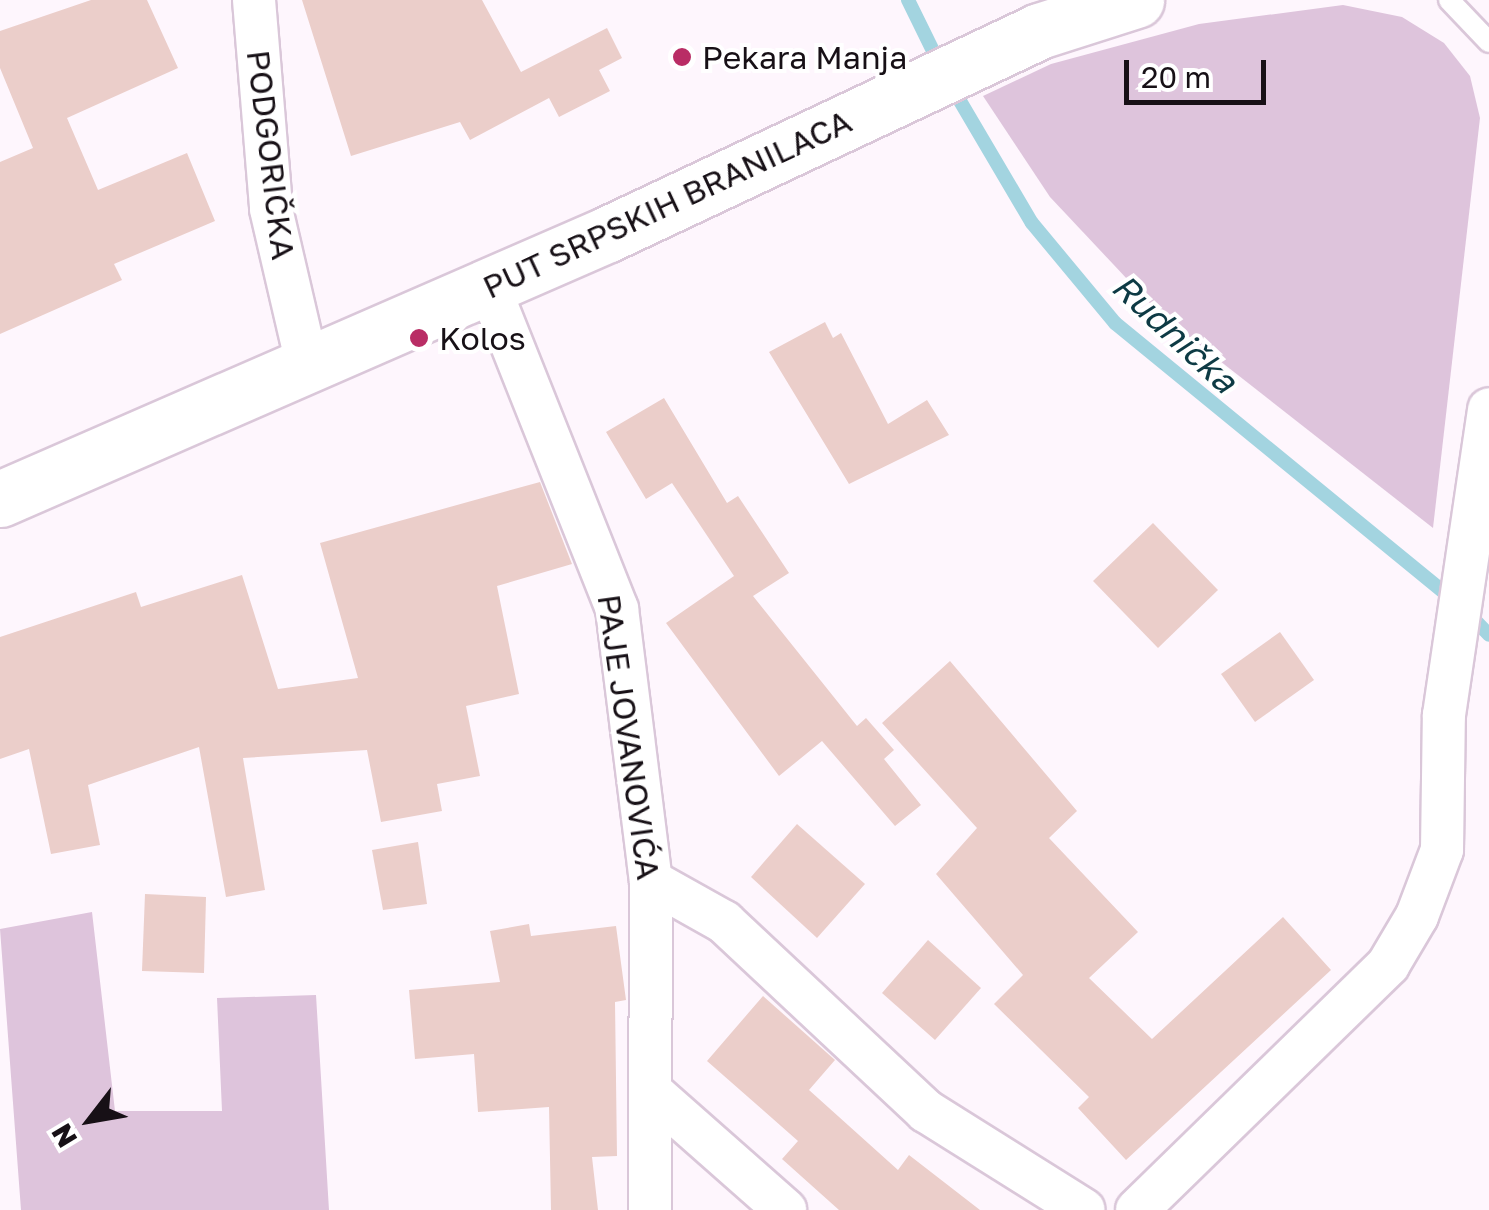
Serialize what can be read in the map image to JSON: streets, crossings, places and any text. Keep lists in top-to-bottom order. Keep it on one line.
{"streets":{"main road":["PUT SRPSKIH BRANILACA"],"street":["PODGORIČKA","PAJE JOVANOVIĆA"]},"crossings":[["PODGORIČKA","PUT SRPSKIH BRANILACA"],["PUT SRPSKIH BRANILACA","PAJE JOVANOVIĆA"]],"water":["Rudnička"],"places":["Pekara Manja","Kolos"],"scale_bar":"20 m","north":"bottom left"}
